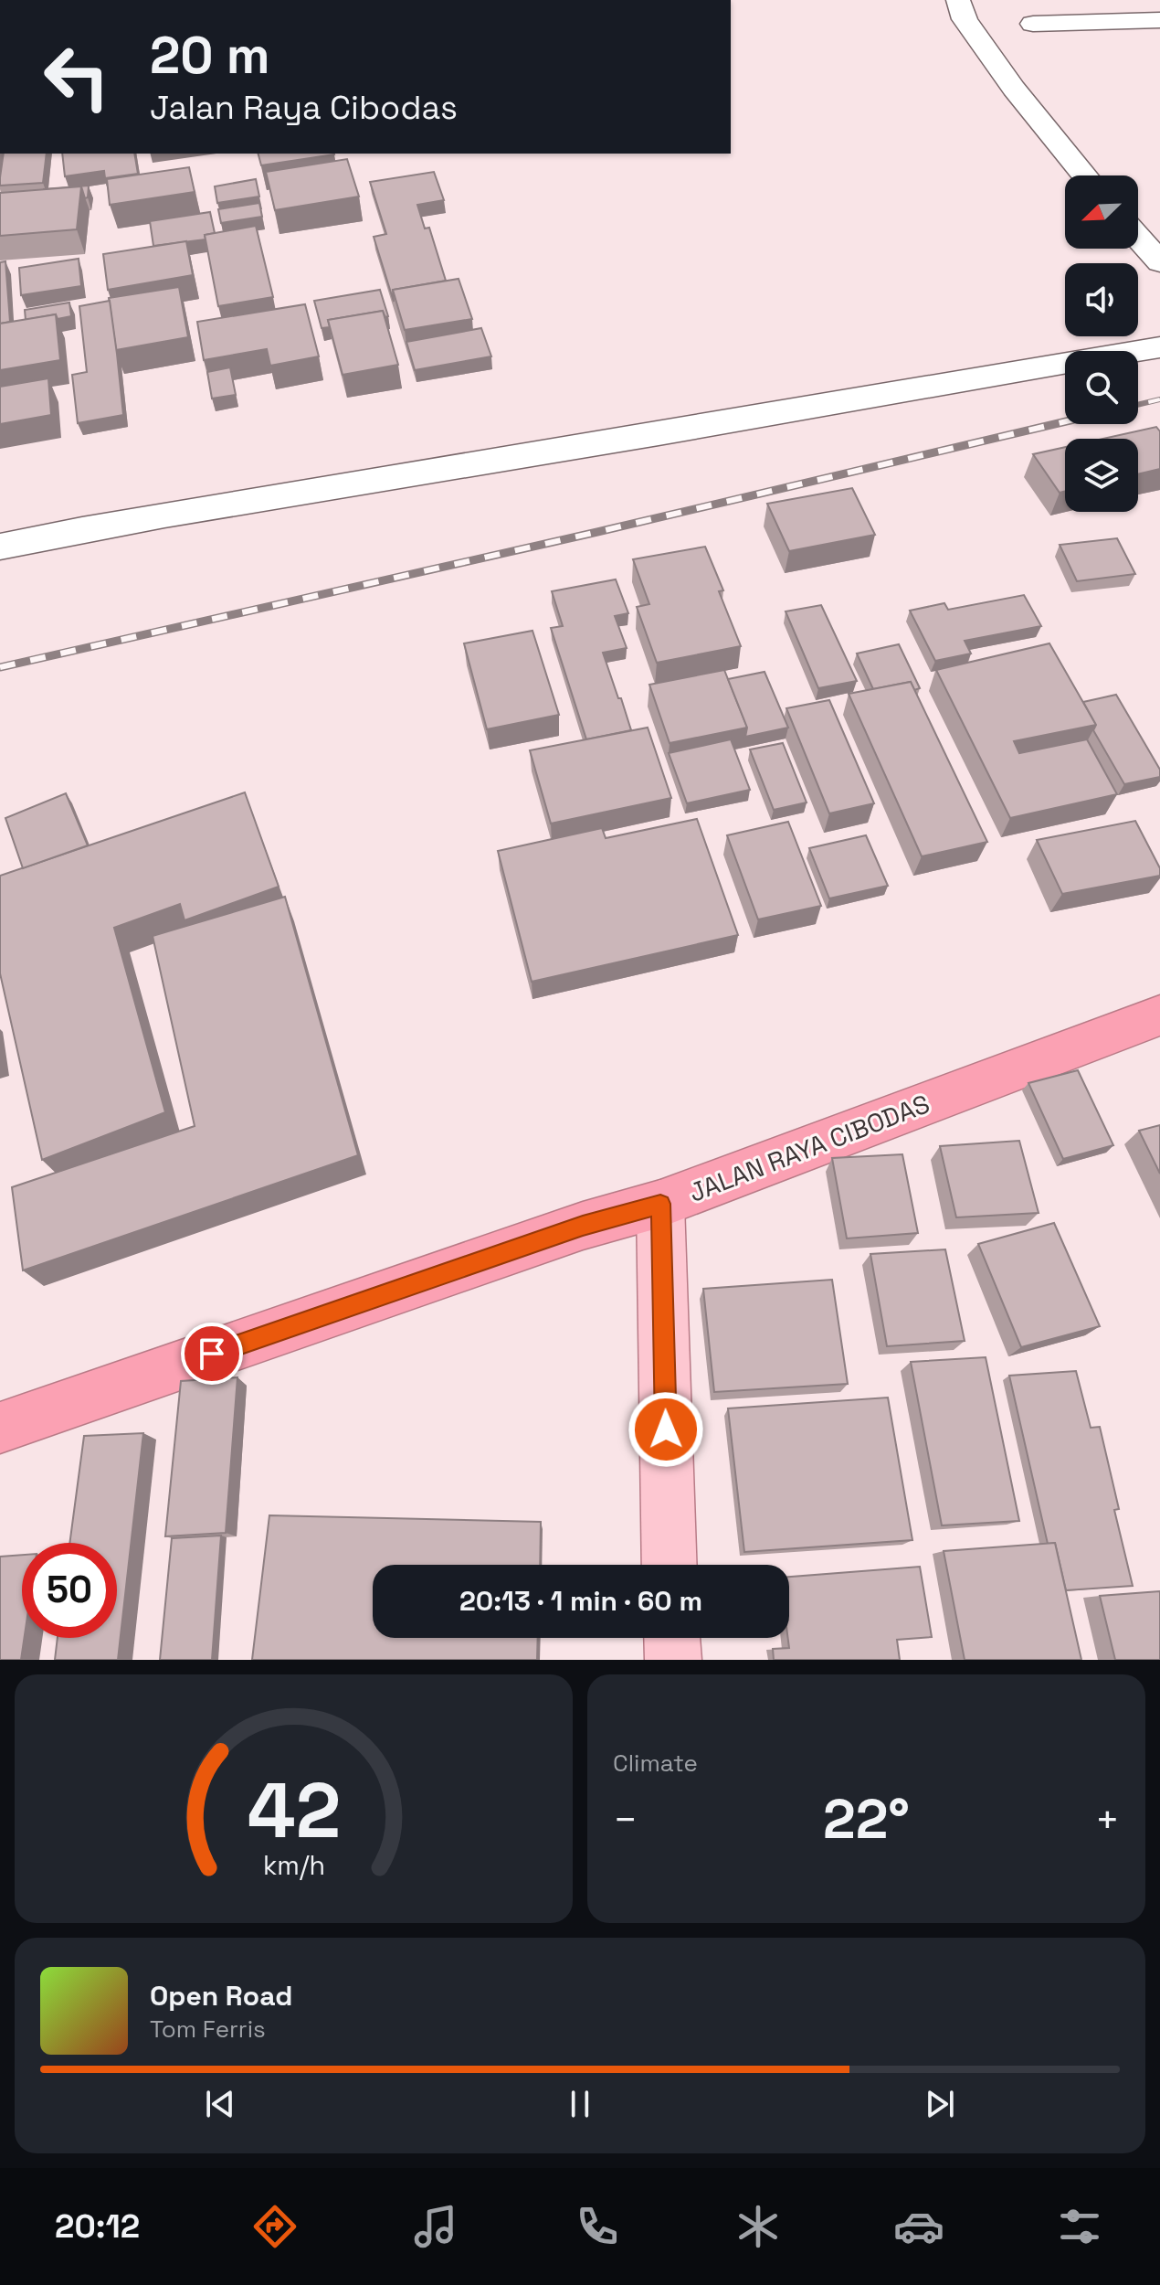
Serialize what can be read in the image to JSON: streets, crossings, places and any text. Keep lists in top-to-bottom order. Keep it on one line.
{"streets":{"highway":["JALAN RAYA CIBODAS"]},"north":"bottom left","page":{"turn":["20 m","Jalan Raya Cibodas"],"limit":"50","trip":"20:13 · 1 min · 60 m","tile":"Climate","heat":["−","22°","+"],"song":["Open Road","Tom Ferris"],"tabs":"20:12","gauge":["42","km/h"]}}
